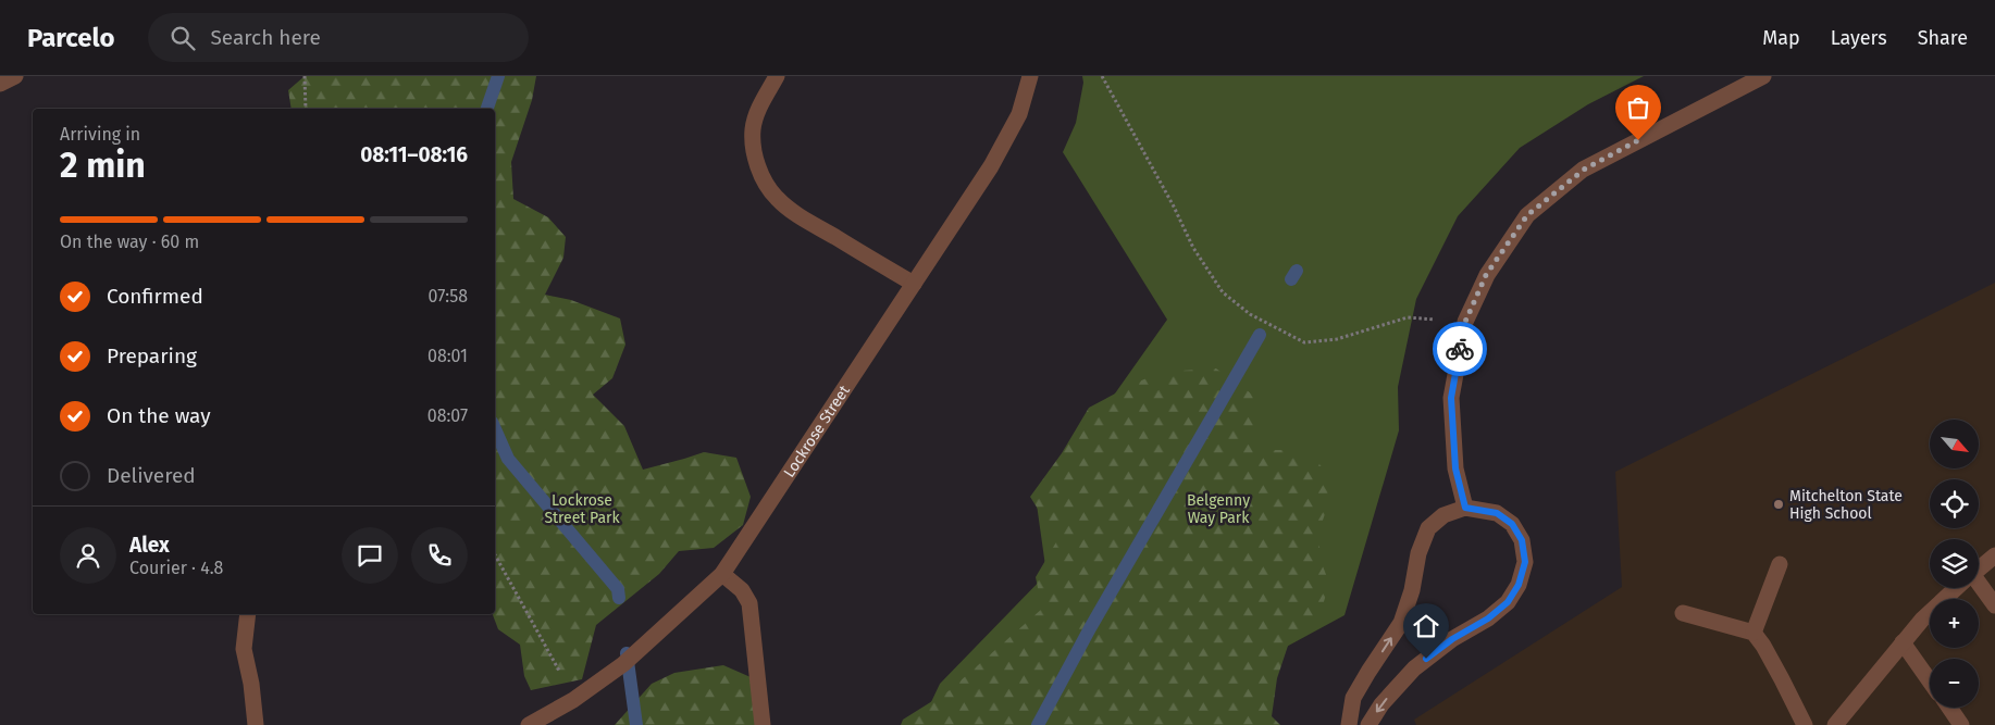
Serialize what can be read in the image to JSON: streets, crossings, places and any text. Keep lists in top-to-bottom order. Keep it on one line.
{"streets":{"street":["Lockrose Street"]},"parks":["Lockrose Street Park","Belgenny Way Park"],"places":["Mitchelton State High School"],"north":"bottom right","page":{"header":"Parcelo","search":"Search here","nav":["Map","Layers","Share"],"heading":["2 min","Arriving in","08:11–08:16"],"panel":["Alex","Courier · 4.8"],"bar":"On the way · 60 m","list":[["Confirmed","07:58"],["Preparing","08:01"],["On the way","08:07"],"Delivered"],"map_buttons":["+","−"]}}
